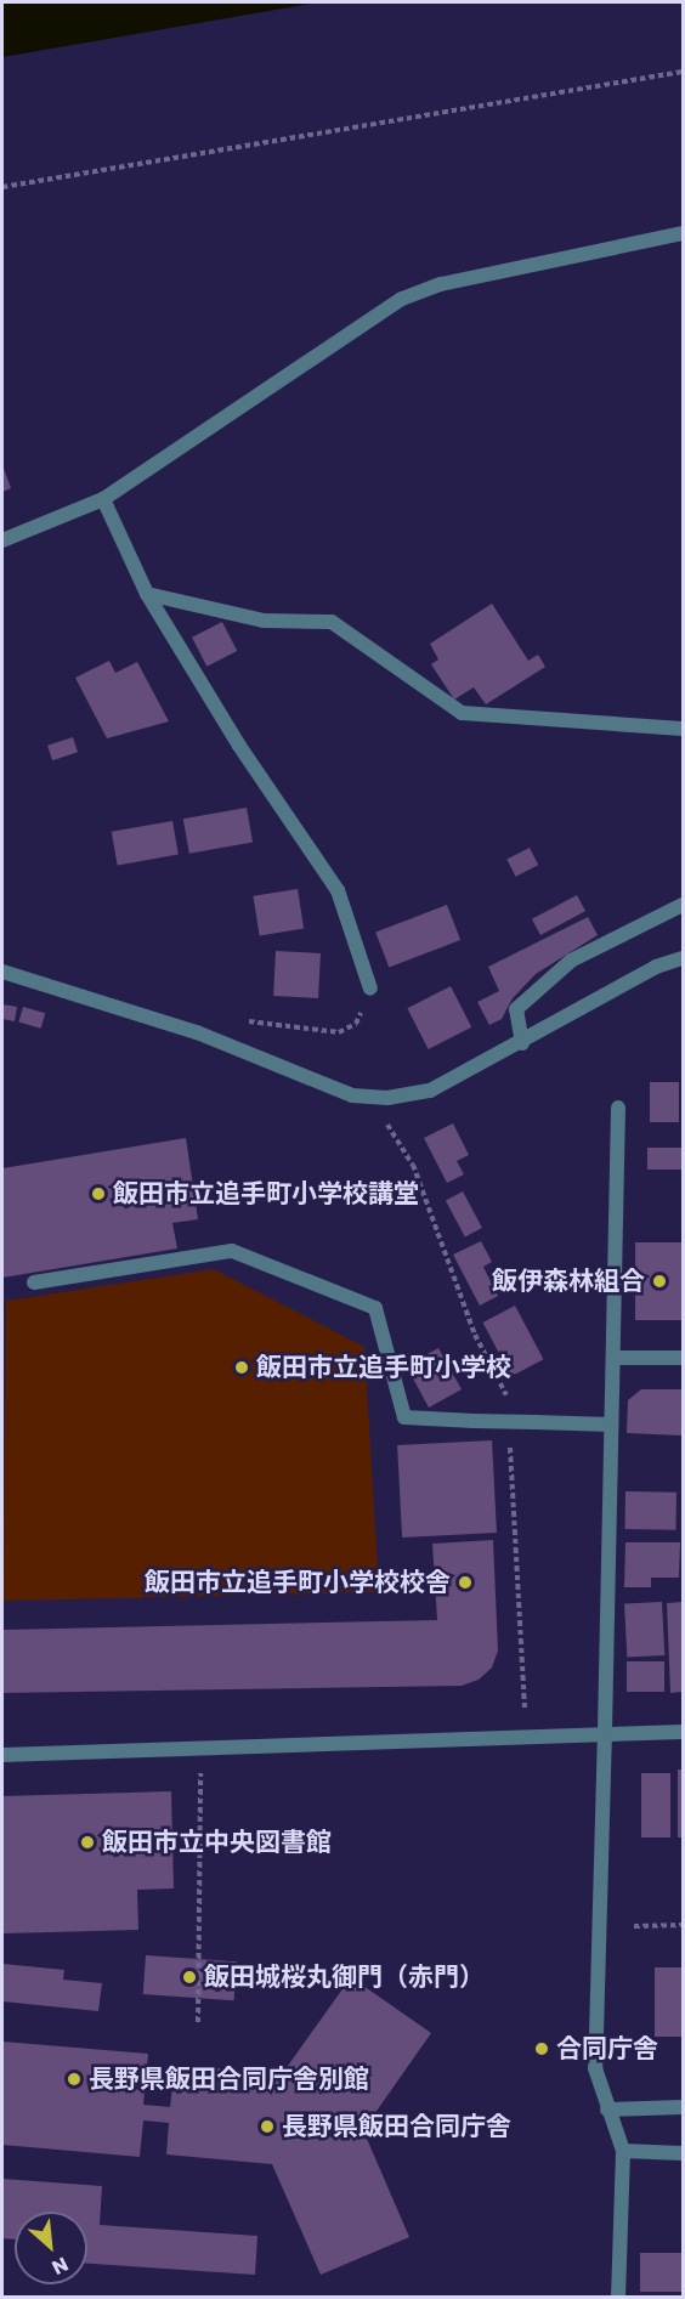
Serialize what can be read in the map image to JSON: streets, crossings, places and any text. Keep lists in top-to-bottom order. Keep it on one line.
{"places":["飯田市立追手町小学校講堂","飯伊森林組合","飯田市立追手町小学校","飯田市立追手町小学校校舎","飯田市立中央図書館","飯田城桜丸御門（赤門）","合同庁舎","長野県飯田合同庁舎別館","長野県飯田合同庁舎"],"north":"bottom right"}
